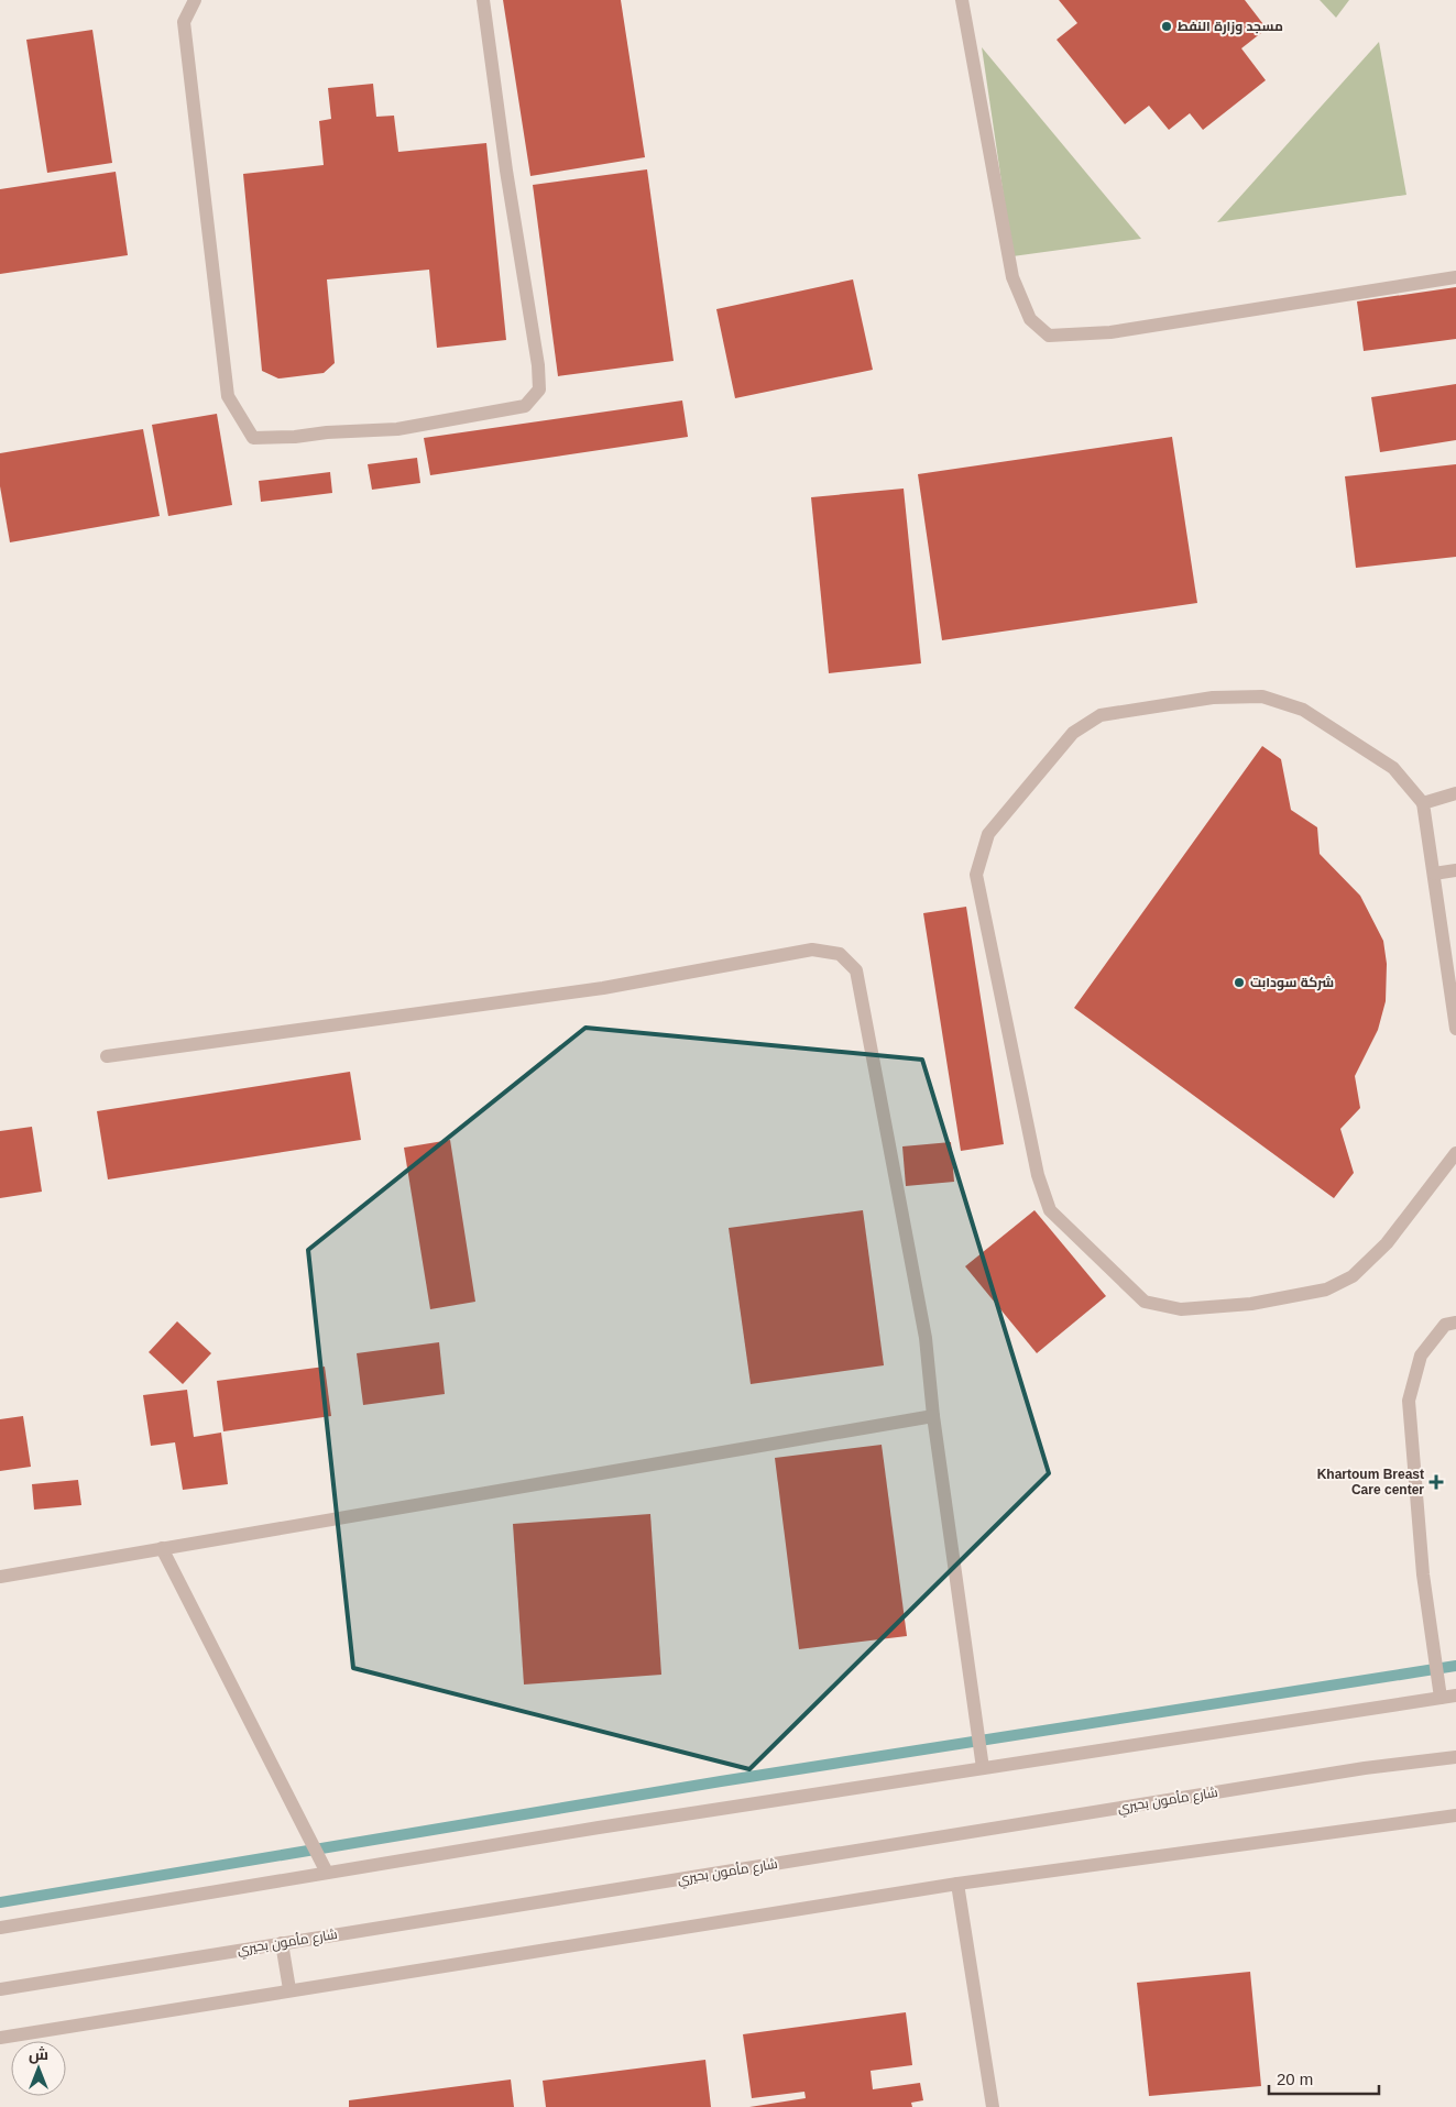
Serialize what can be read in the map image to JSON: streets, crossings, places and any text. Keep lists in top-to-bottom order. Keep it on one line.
{"streets":{"street":["شارع مأمون بحيري"]},"places":{"other":["مسجد وزارة النفط","شركة سودابت"],"health":["Khartoum Breast Care center"]},"scale_bar":"20 m","north":"top"}
